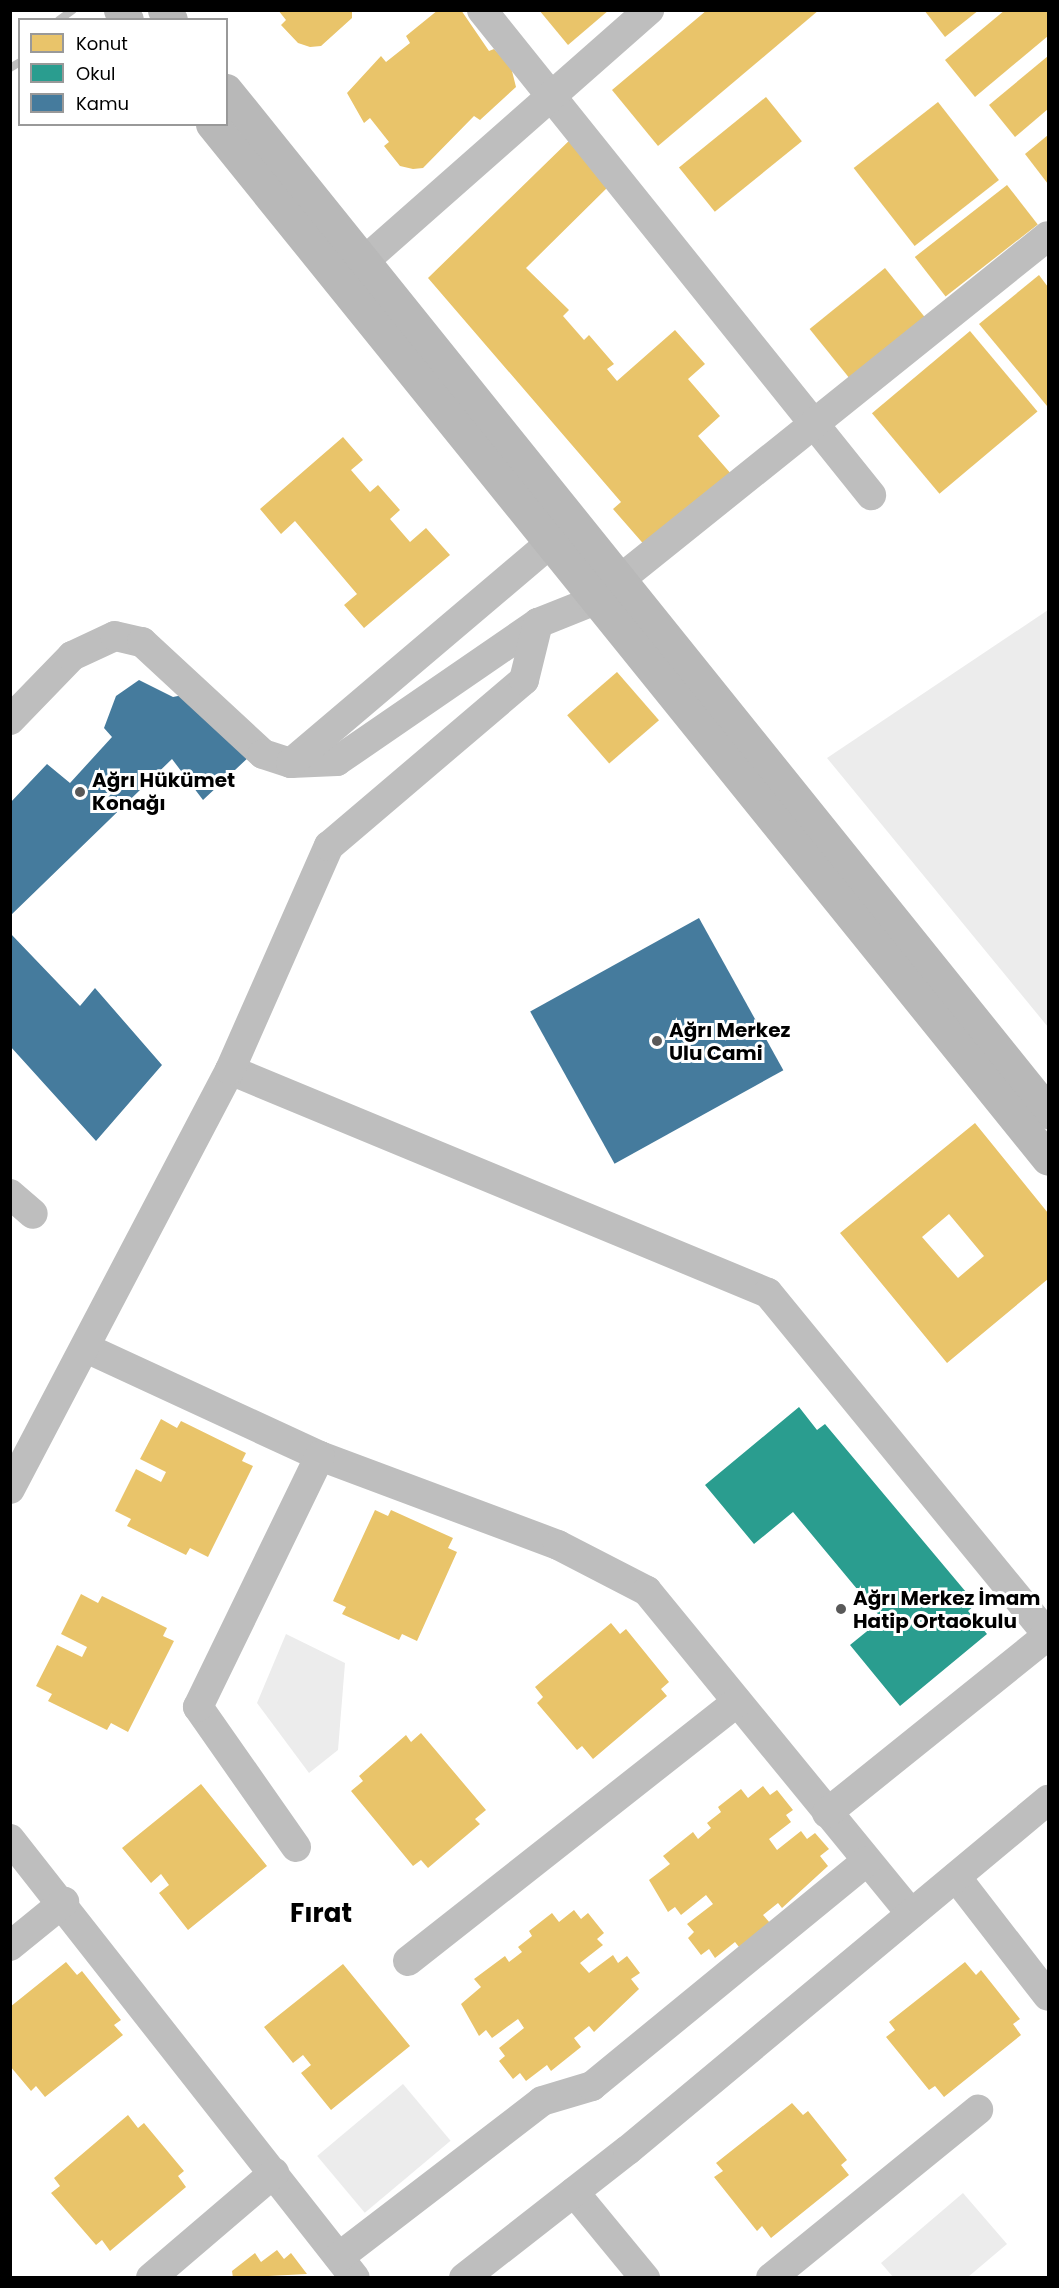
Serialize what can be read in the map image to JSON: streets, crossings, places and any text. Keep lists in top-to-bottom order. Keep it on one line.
{"districts":["Fırat"],"places":["Ağrı Hükümet Konağı","Ağrı Merkez Ulu Cami","Ağrı Merkez İmam Hatip Ortaokulu"],"legend":["Konut","Okul","Kamu"]}
